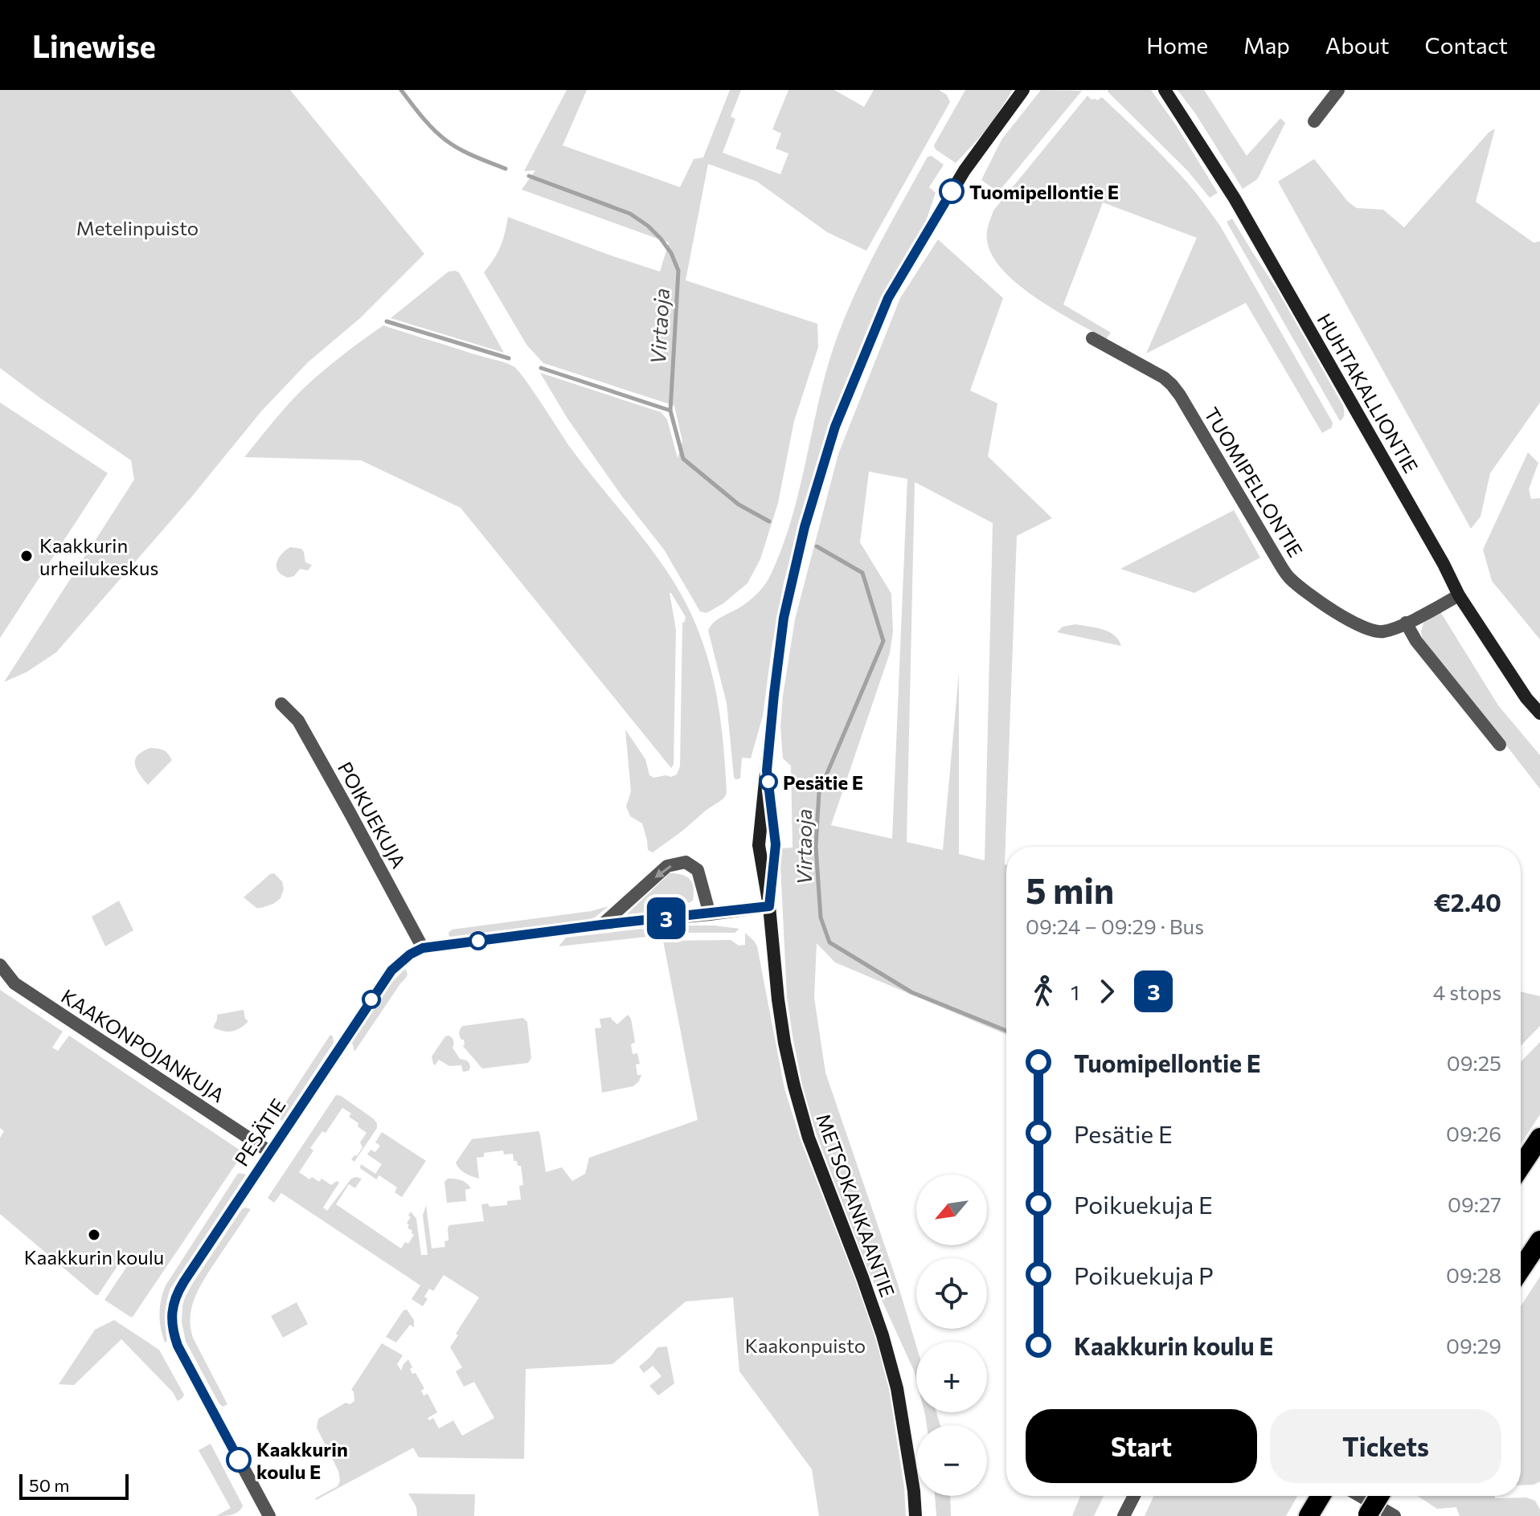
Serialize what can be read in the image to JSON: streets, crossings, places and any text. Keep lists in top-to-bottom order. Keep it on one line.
{"streets":{"street":["HUHTAKALLIONTIE","TUOMIPELLONTIE","POIKUEKUJA","KAAKONPOJANKUJA","PESÄTIE","METSOKANKAANTIE"]},"crossings":[["HUHTAKALLIONTIE","TUOMIPELLONTIE"],["POIKUEKUJA","PESÄTIE"],["KAAKONPOJANKUJA","PESÄTIE"],["PESÄTIE","METSOKANKAANTIE"]],"water":["Virtaoja"],"parks":["Metelinpuisto","Kaakonpuisto"],"places":["Tuomipellontie E","Kaakkurin urheilukeskus","Pesätie E","Kaakkurin koulu","Kaakkurin koulu E"],"lines":["bus line 3"],"scale_bar":"50 m","north":"bottom left","page":{"header":"Linewise","nav":["Home","Map","About","Contact"],"on_map":"3","heading":["5 min","09:24 – 09:29 · Bus","€2.40"],"legs":["1","3","4 stops"],"list":[{"name":"Tuomipellontie E","value":"09:25"},{"name":"Pesätie E","value":"09:26"},{"name":"Poikuekuja E","value":"09:27"},{"name":"Poikuekuja P","value":"09:28"},{"name":"Kaakkurin koulu E","value":"09:29"}],"map_buttons":["+","−"],"buttons":["Start","Tickets"],"scale":"50 m"}}
